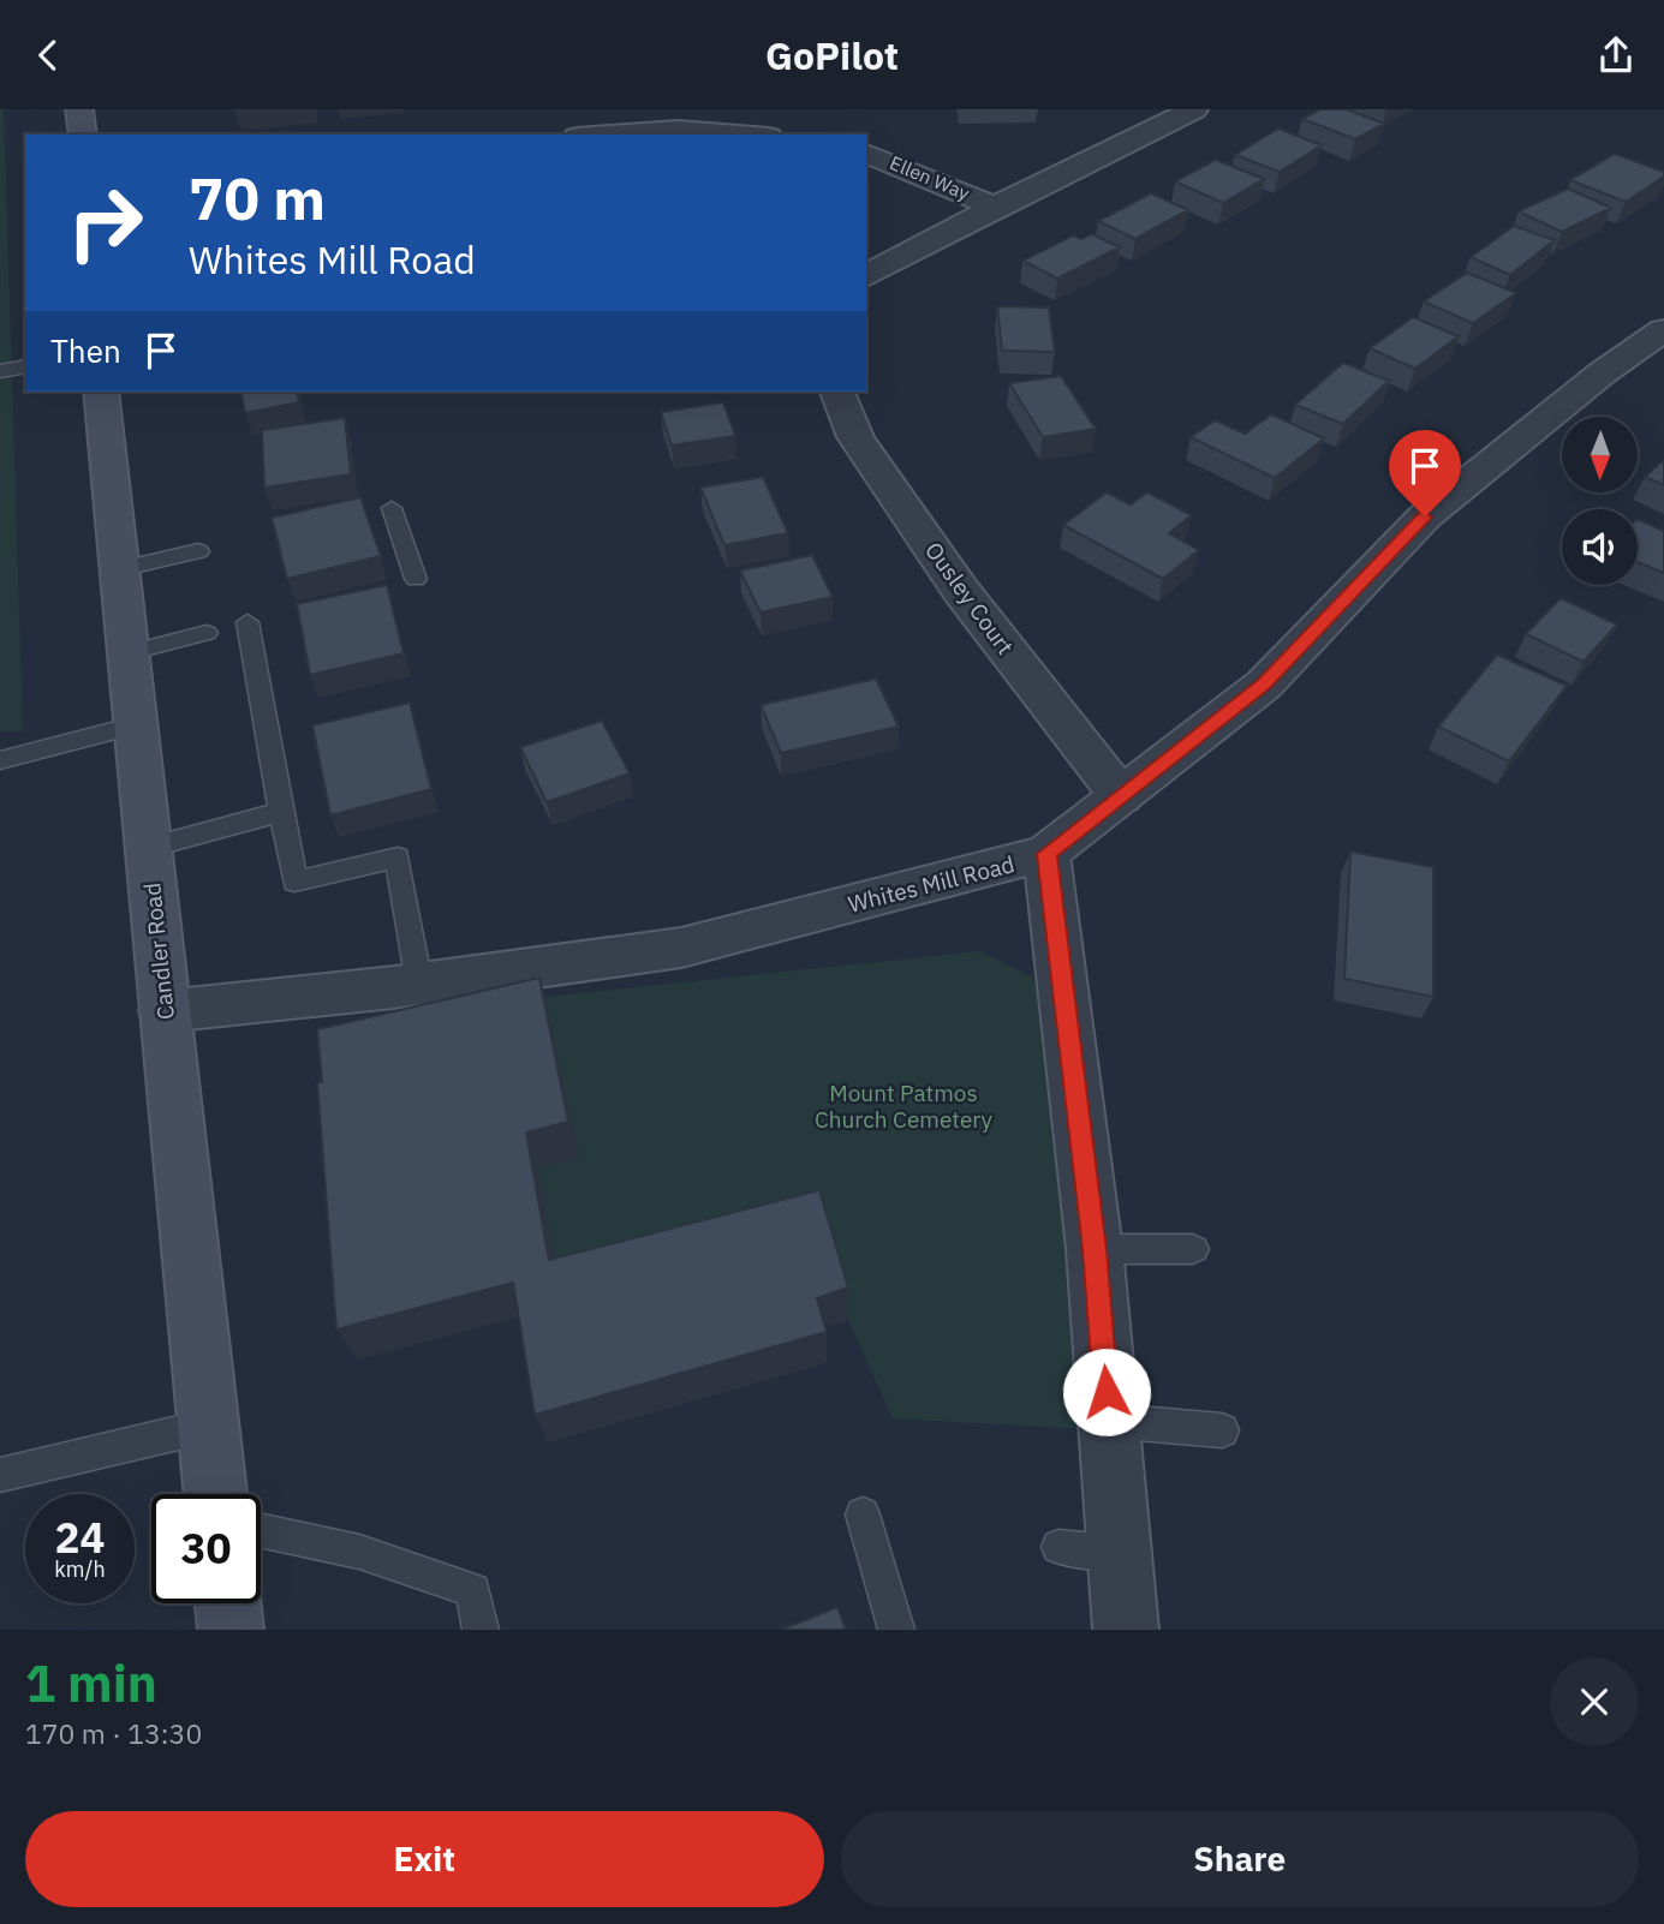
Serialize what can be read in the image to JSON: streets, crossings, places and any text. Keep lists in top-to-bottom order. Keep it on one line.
{"streets":{"main road":["Candler Road"],"street":["Ellen Way","Ousley Court","Whites Mill Road"]},"crossings":[["Ousley Court","Whites Mill Road"],["Whites Mill Road","Candler Road"]],"parks":["Mount Patmos Church Cemetery"],"north":"bottom","page":{"header":"GoPilot","turn":["70 m","Whites Mill Road"],"then":"Then","speed":"24 km/h","limit":"30","heading":["1 min","170 m · 13:30"],"buttons":["Exit","Share"]}}
